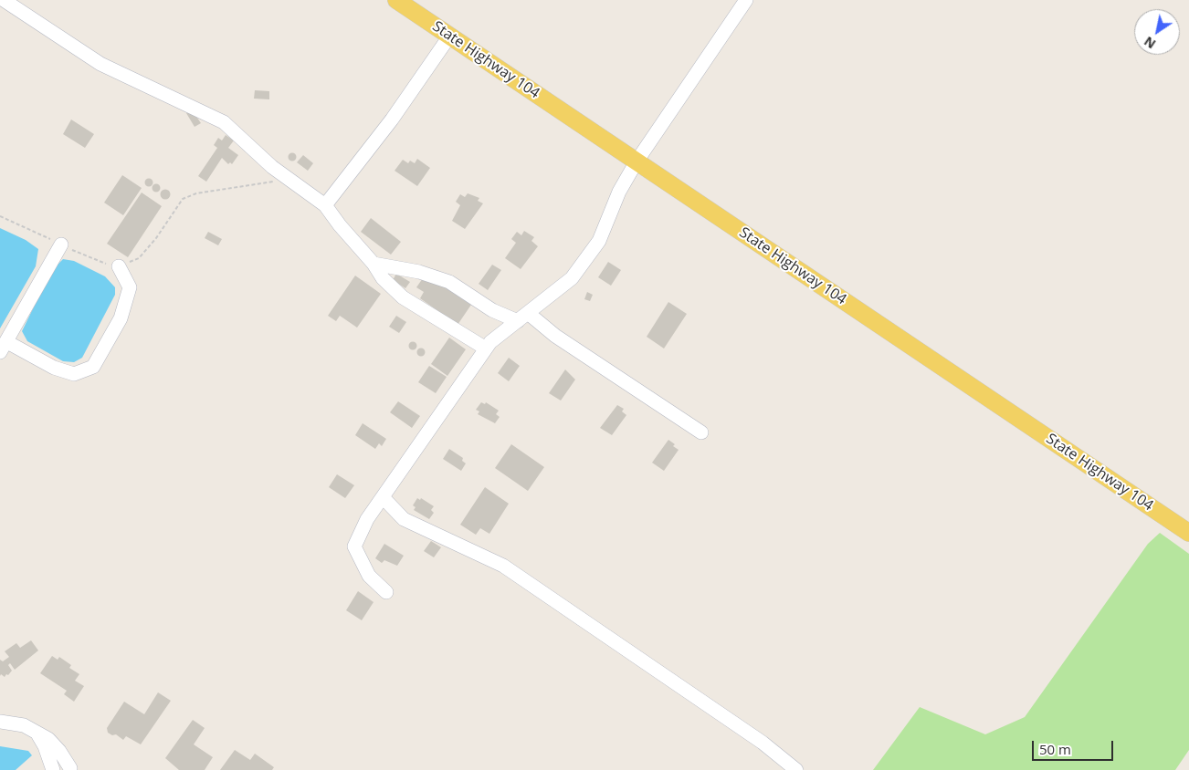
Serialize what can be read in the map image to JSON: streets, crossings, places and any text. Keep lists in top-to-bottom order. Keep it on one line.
{"streets":{"main road":["State Highway 104"]},"scale_bar":"50 m","north":"bottom left"}
